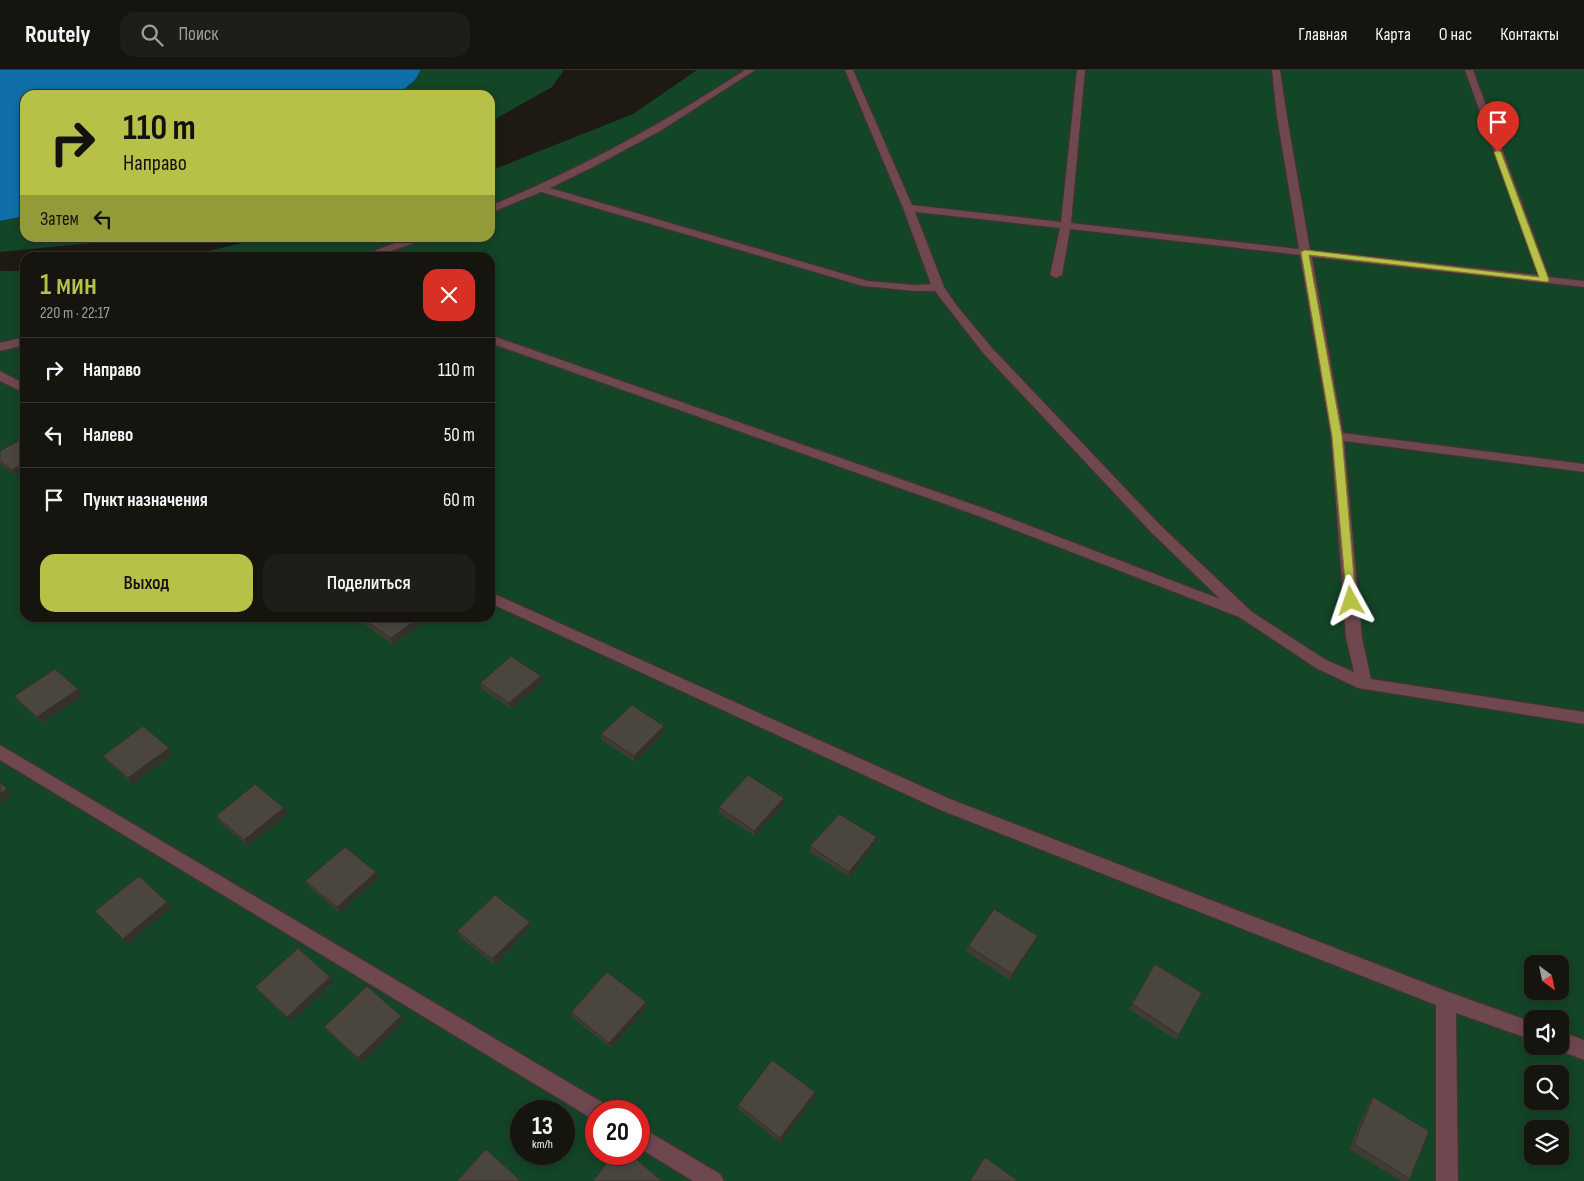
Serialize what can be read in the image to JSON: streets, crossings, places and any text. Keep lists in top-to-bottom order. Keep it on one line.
{"north":"bottom right","page":{"header":"Routely","search":"Поиск","nav":["Главная","Карта","О нас","Контакты"],"turn":["110 m","Направо"],"then":"Затем","heading":["1 мин","220 m · 22:17"],"list":[{"name":"Направо","value":"110 m"},{"name":"Налево","value":"50 m"},{"name":"Пункт назначения","value":"60 m"}],"buttons":["Выход","Поделиться"],"speed":"13 km/h","limit":"20"}}
